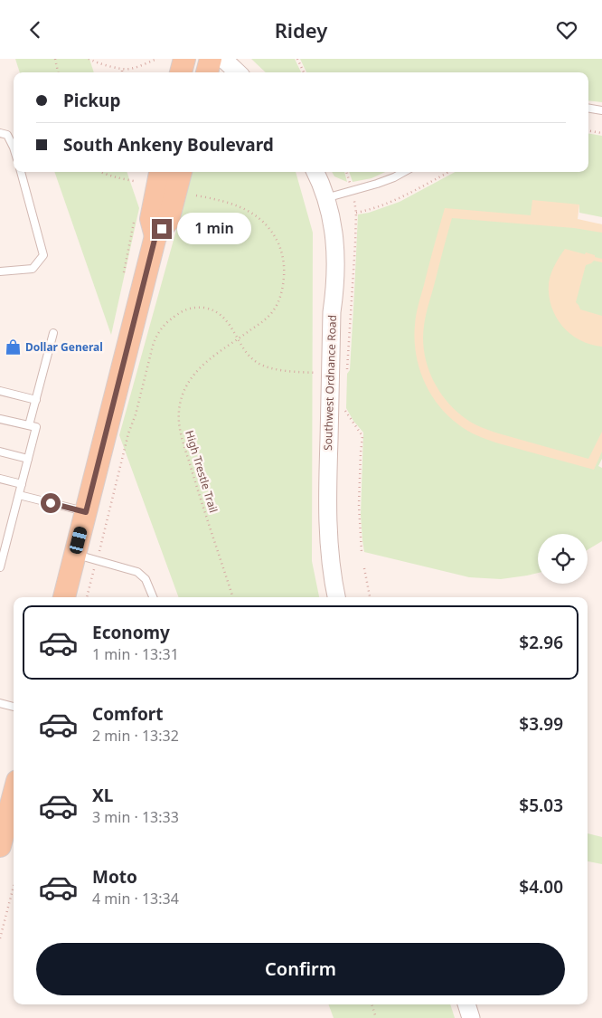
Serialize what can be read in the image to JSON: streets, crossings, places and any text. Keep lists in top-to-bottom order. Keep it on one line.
{"streets":{"street":["Southwest Ordnance Road"],"path":["High Trestle Trail"]},"places":{"shop":["Dollar General"]},"page":{"header":"Ridey","banner":["Pickup","South Ankeny Boulevard"],"bubble":"1 min","list":[{"name":"Economy","note":"1 min · 13:31","value":"$2.96"},{"name":"Comfort","note":"2 min · 13:32","value":"$3.99"},{"name":"XL","note":"3 min · 13:33","value":"$5.03"},{"name":"Moto","note":"4 min · 13:34","value":"$4.00"}],"buttons":"Confirm"}}
